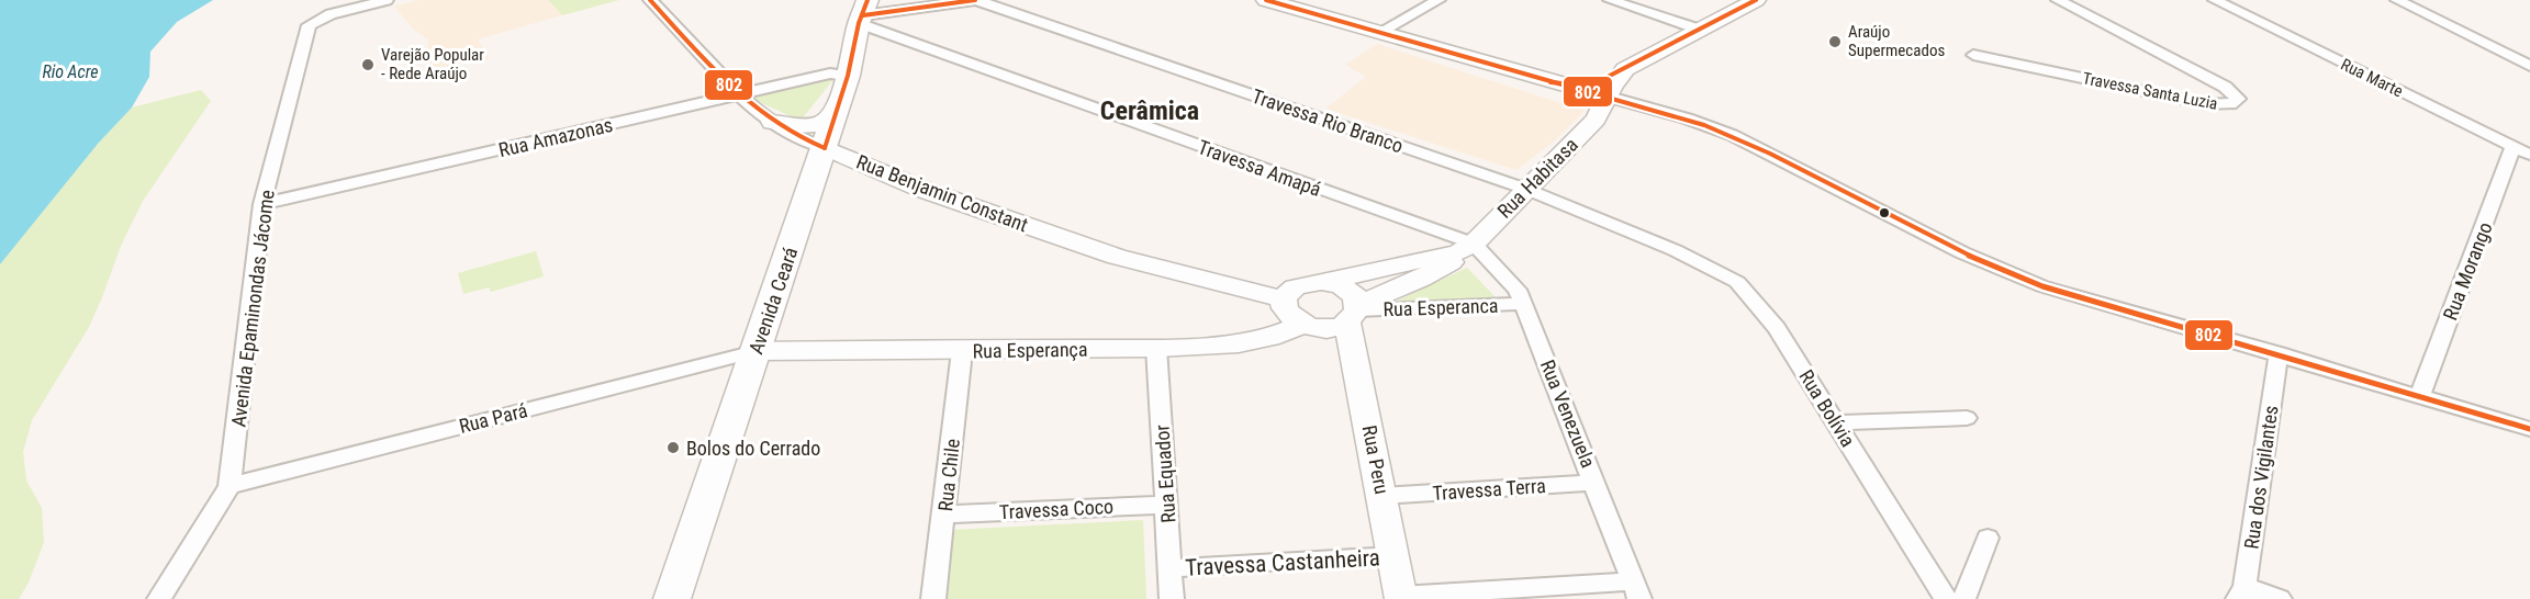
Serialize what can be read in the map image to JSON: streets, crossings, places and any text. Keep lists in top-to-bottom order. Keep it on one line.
{"streets":{"main road":["Avenida Ceará"],"street":["Rua Marte","Travessa Santa Luzia","Travessa Rio Branco","Rua Amazonas","Travessa Amapá","Rua Habitasa","Rua Benjamin Constant","Rua Morango","Rua Esperanca","Avenida Epaminondas Jácome","Rua Esperança","Rua Bolívia","Rua Venezuela","Rua Pará","Rua Peru","Rua Equador","Rua Chile","Rua dos Vigilantes","Travessa Terra","Travessa Coco","Travessa Castanheira"]},"crossings":[["Rua Marte","Rua Morango"],["Travessa Rio Branco","Rua Habitasa"],["Travessa Rio Branco","Rua Bolívia"],["Rua Amazonas","Rua Benjamin Constant"],["Rua Amazonas","Avenida Ceará"],["Rua Amazonas","Avenida Epaminondas Jácome"],["Travessa Amapá","Rua Habitasa"],["Travessa Amapá","Avenida Ceará"],["Travessa Amapá","Rua Venezuela"],["Rua Habitasa","Rua Benjamin Constant"],["Rua Habitasa","Rua Esperanca"],["Rua Habitasa","Rua Esperança"],["Rua Habitasa","Rua Venezuela"],["Rua Habitasa","Rua Peru"],["Rua Benjamin Constant","Avenida Ceará"],["Rua Benjamin Constant","Rua Esperanca"],["Rua Benjamin Constant","Rua Esperança"],["Rua Benjamin Constant","Rua Peru"],["Avenida Ceará","Rua Esperança"],["Avenida Ceará","Rua Pará"],["Rua Esperanca","Rua Esperança"],["Rua Esperanca","Rua Venezuela"],["Rua Esperanca","Rua Peru"],["Avenida Epaminondas Jácome","Rua Pará"],["Rua Esperança","Rua Pará"],["Rua Esperança","Rua Peru"],["Rua Esperança","Rua Equador"],["Rua Esperança","Rua Chile"],["Rua Venezuela","Travessa Terra"],["Rua Peru","Travessa Terra"],["Rua Peru","Travessa Castanheira"],["Rua Equador","Travessa Coco"],["Rua Equador","Travessa Castanheira"],["Rua Chile","Travessa Coco"]],"districts":["Cerâmica"],"water":["Rio Acre"],"places":["Araújo Supermecados","Varejão Popular - Rede Araújo","Bolos do Cerrado"],"lines":["transit line 802"]}
